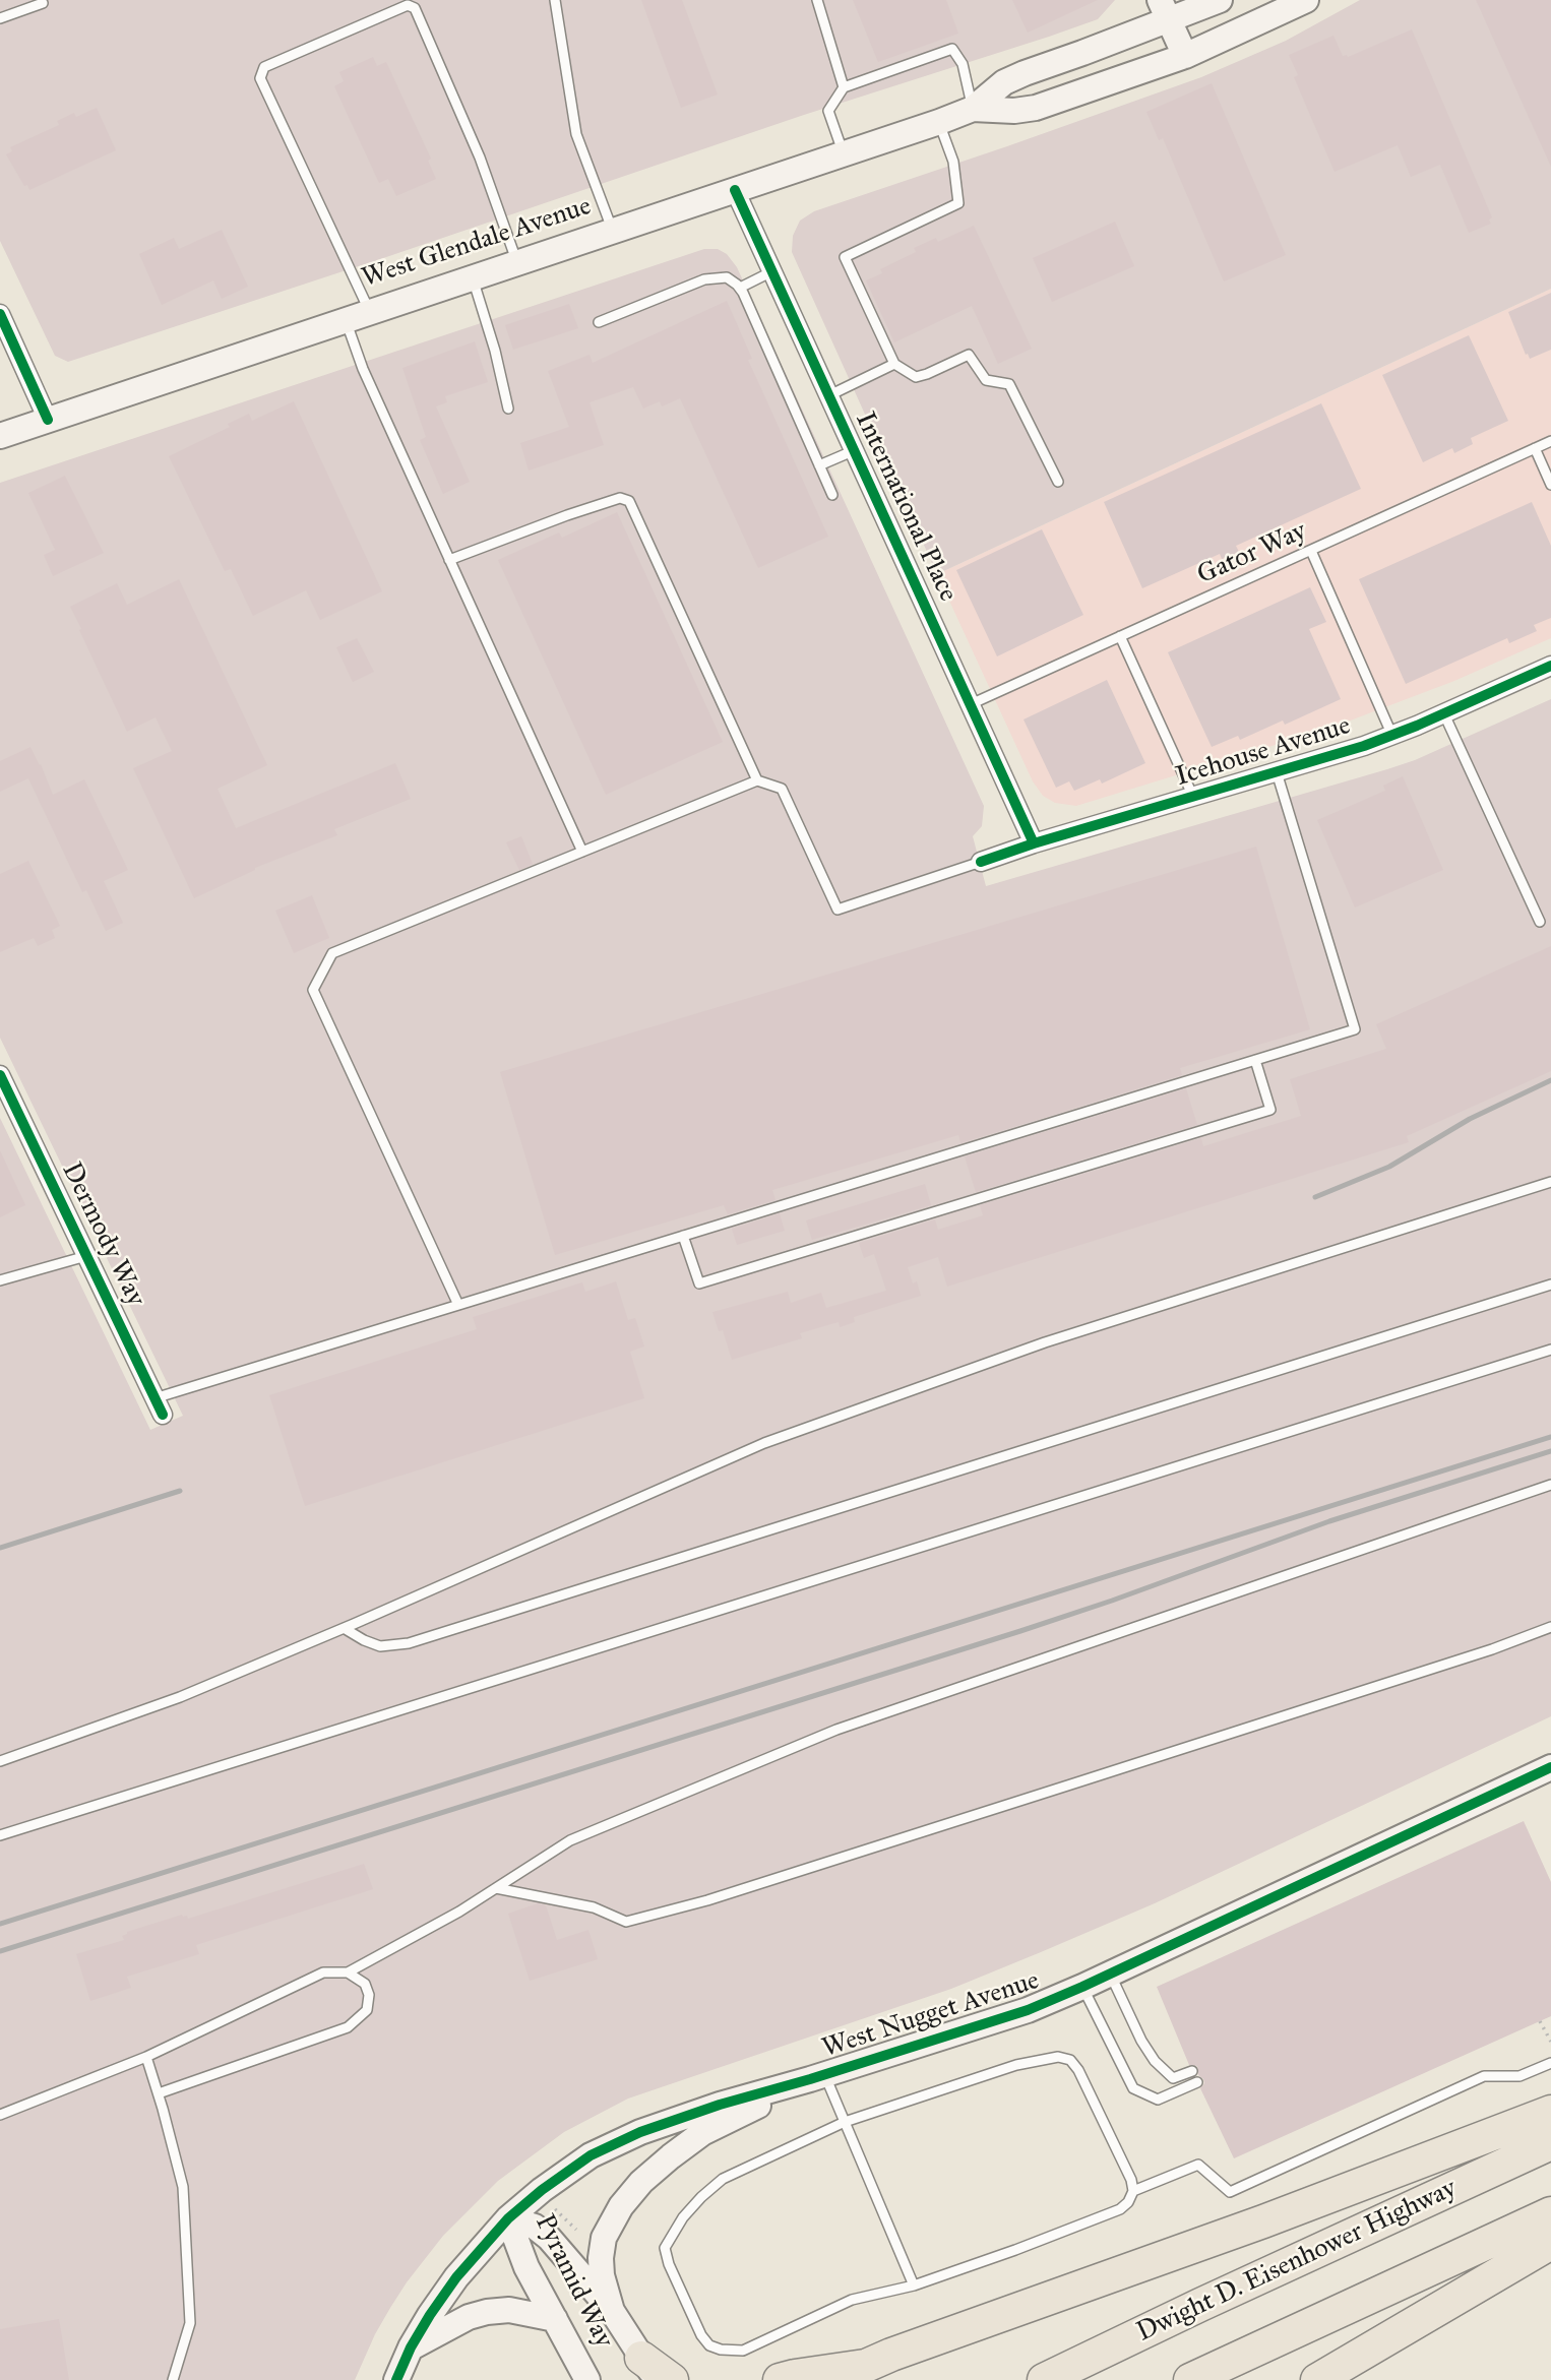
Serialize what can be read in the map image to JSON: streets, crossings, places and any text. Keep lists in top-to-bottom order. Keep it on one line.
{"streets":{"highway":["Dwight D. Eisenhower Highway"],"street":["West Glendale Avenue","International Place","Icehouse Avenue","Dermody Way","West Nugget Avenue","Pyramid Way"],"lane":["Gator Way"]},"crossings":[["West Glendale Avenue","International Place"],["International Place","Gator Way"],["International Place","Icehouse Avenue"],["West Nugget Avenue","Pyramid Way"]]}
